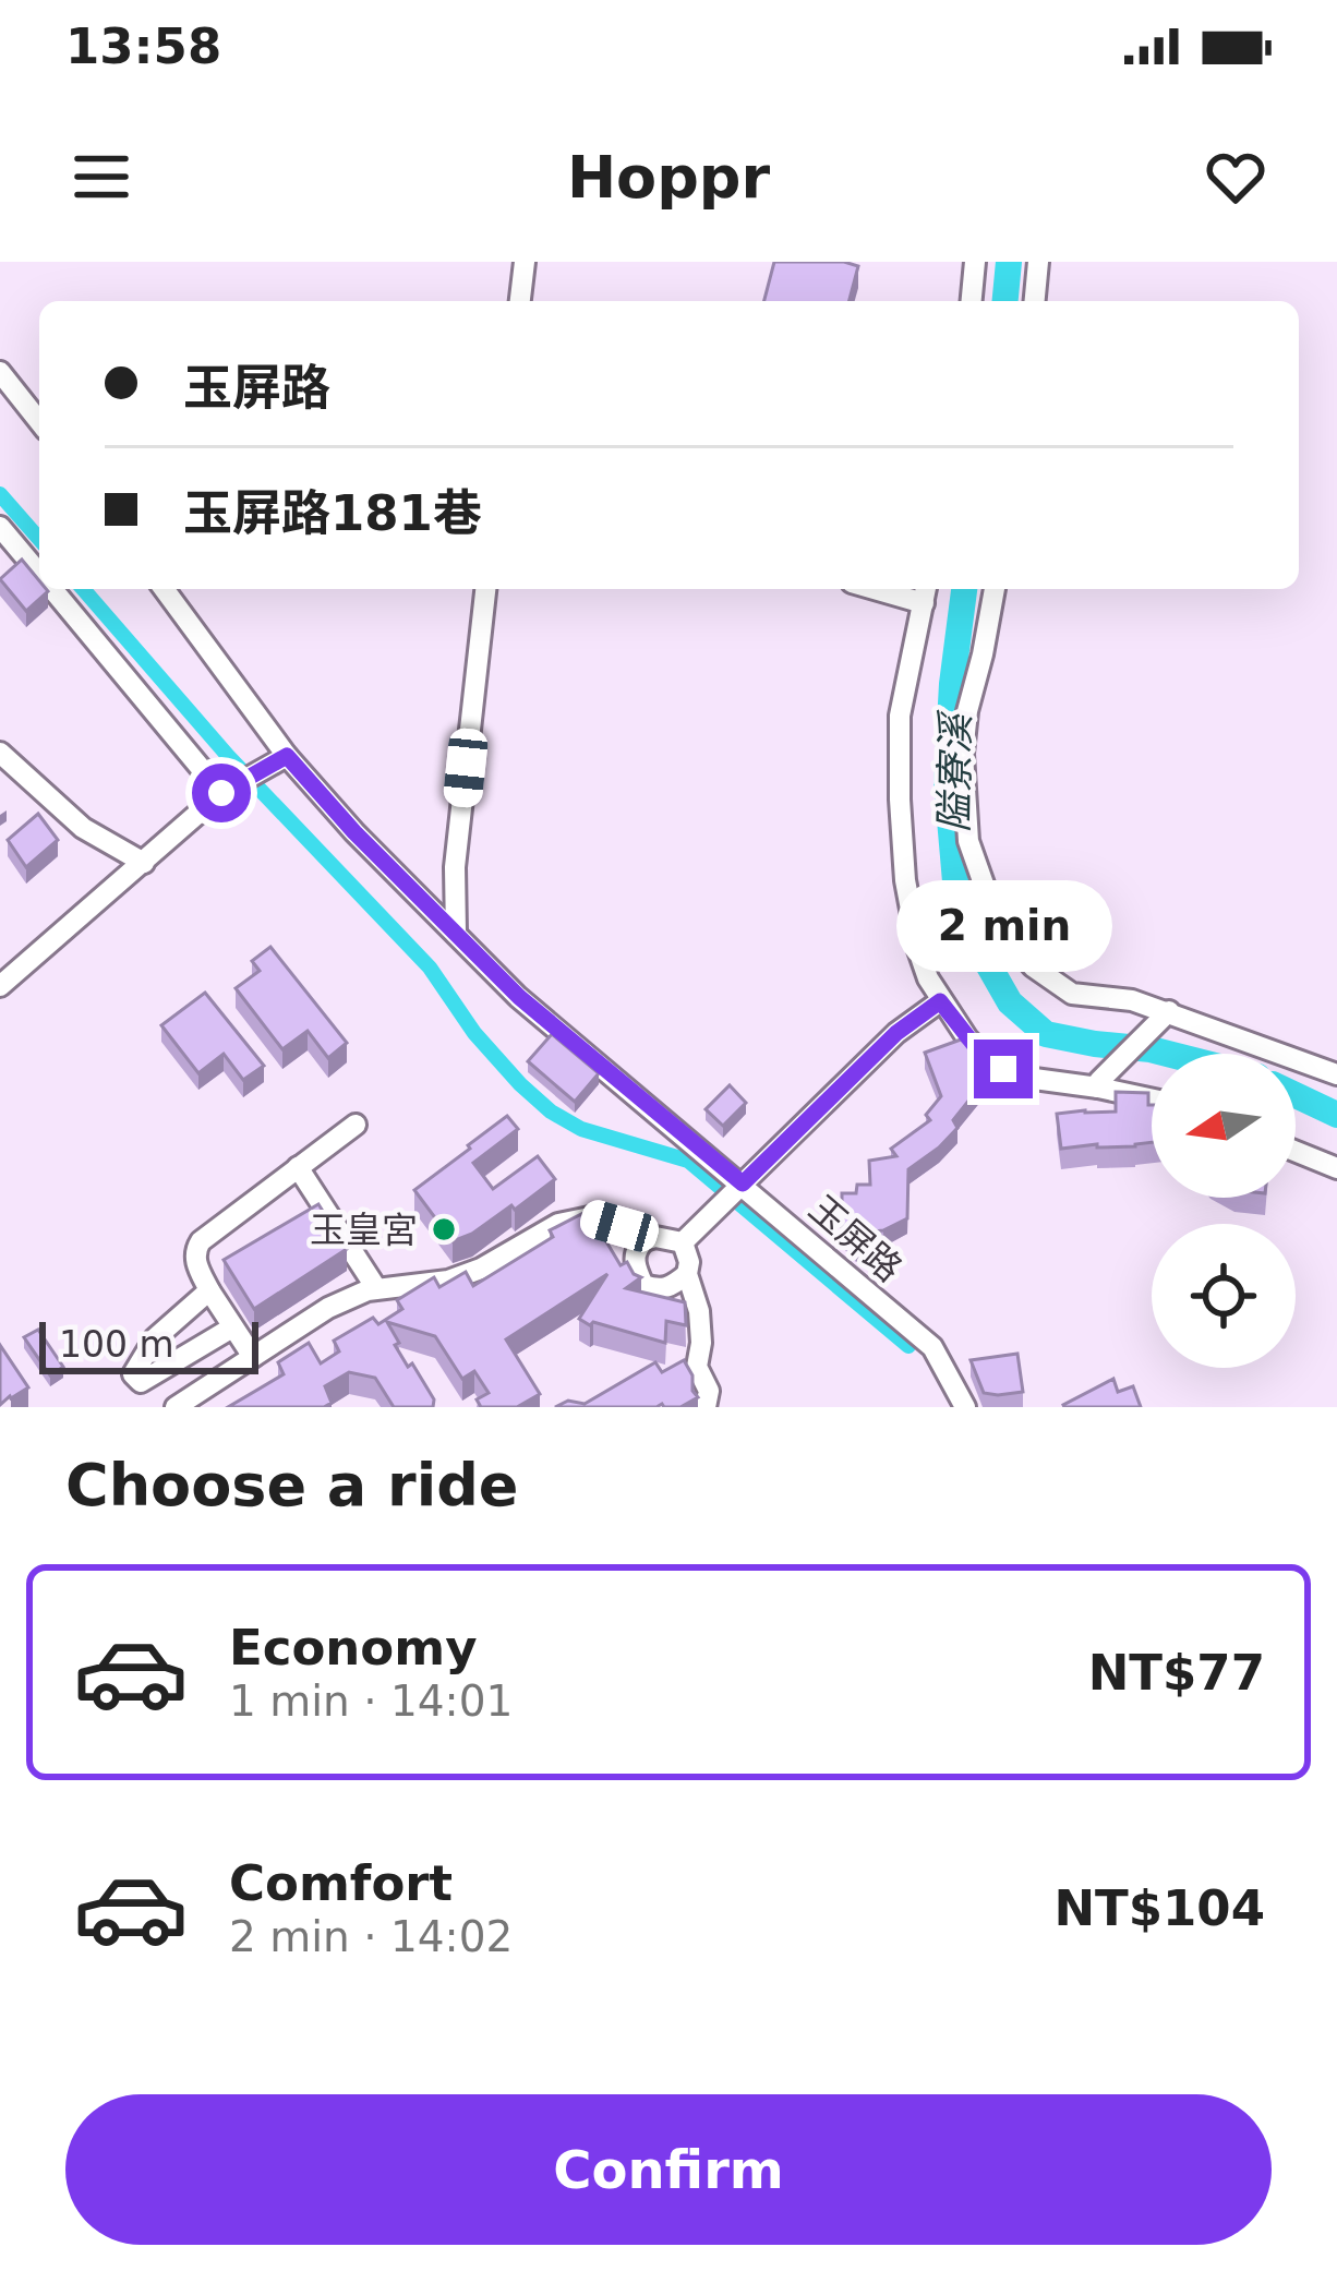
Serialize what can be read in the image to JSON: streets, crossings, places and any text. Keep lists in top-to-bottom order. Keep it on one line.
{"streets":{"street":["玉屏路"]},"water":["隘寮溪"],"places":["玉皇宮"],"scale_bar":"100 m","north":"left","page":{"status":"13:58","header":"Hoppr","banner":["玉屏路","玉屏路181巷"],"bubble":"2 min","scale":"100 m","heading":"Choose a ride","list":[{"name":"Economy","note":"1 min · 14:01","value":"NT$77"},{"name":"Comfort","note":"2 min · 14:02","value":"NT$104"}],"buttons":"Confirm"}}
